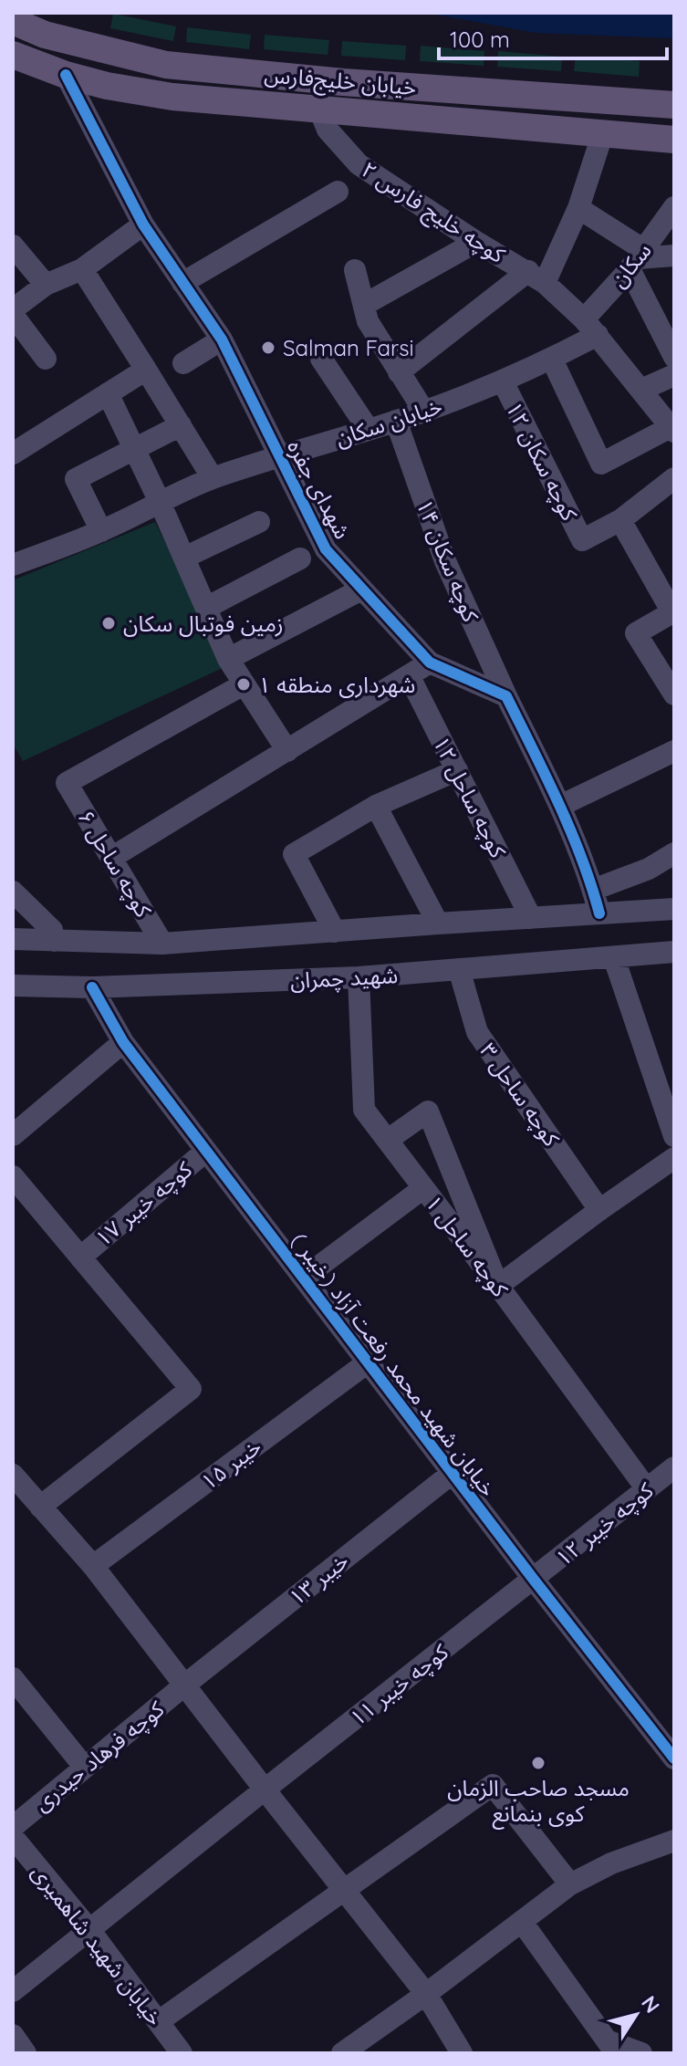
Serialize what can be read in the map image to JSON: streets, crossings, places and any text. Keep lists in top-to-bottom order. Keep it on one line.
{"streets":{"main road":["خیابان خلیج‌فارس"],"street":["کوچه خلیج فارس ۲","سکان","خیابان سکان","کوچه سکان ۱۲","شهدای جفره","کوچه سکان ۱۴","کوچه ساحل ۱۲","کوچه ساحل ۶","شهید چمران","کوچه ساحل ۳","کوچه خیبر ۱۷","کوچه ساحل ۱","( خیبر) خیابان شهید محمد رفعت آزاد","خیبر ۱۵","کوچه خیبر ۱۲","خیبر ۱۳","کوچه خیبر ۱۱","کوچه فرهاد حیدری","خیابان شهید شاهمیری"]},"crossings":[["خیابان خلیج‌فارس","کوچه خلیج فارس ۲"],["خیابان خلیج‌فارس","شهدای جفره"],["کوچه خلیج فارس ۲","سکان"],["کوچه خلیج فارس ۲","خیابان سکان"],["سکان","خیابان سکان"],["خیابان سکان","کوچه سکان ۱۲"],["خیابان سکان","شهدای جفره"],["خیابان سکان","کوچه سکان ۱۴"],["شهدای جفره","کوچه سکان ۱۴"],["کوچه ساحل ۱۲","شهید چمران"],["کوچه ساحل ۶","شهید چمران"],["شهید چمران","کوچه ساحل ۳"],["شهید چمران","کوچه ساحل ۱"],["شهید چمران","( خیبر) خیابان شهید محمد رفعت آزاد"],["کوچه خیبر ۱۷","( خیبر) خیابان شهید محمد رفعت آزاد"],["کوچه ساحل ۱","کوچه خیبر ۱۲"],["( خیبر) خیابان شهید محمد رفعت آزاد","خیبر ۱۵"],["( خیبر) خیابان شهید محمد رفعت آزاد","کوچه خیبر ۱۲"],["( خیبر) خیابان شهید محمد رفعت آزاد","خیبر ۱۳"],["( خیبر) خیابان شهید محمد رفعت آزاد","کوچه خیبر ۱۱"],["کوچه خیبر ۱۲","کوچه خیبر ۱۱"],["خیبر ۱۳","کوچه فرهاد حیدری"],["کوچه خیبر ۱۱","خیابان شهید شاهمیری"]],"places":["Salman Farsi","زمین فوتبال سکان","شهرداری منطقه ١","مسجد صاحب الزمان کوی بنمانع"],"scale_bar":"100 m","north":"top right"}
